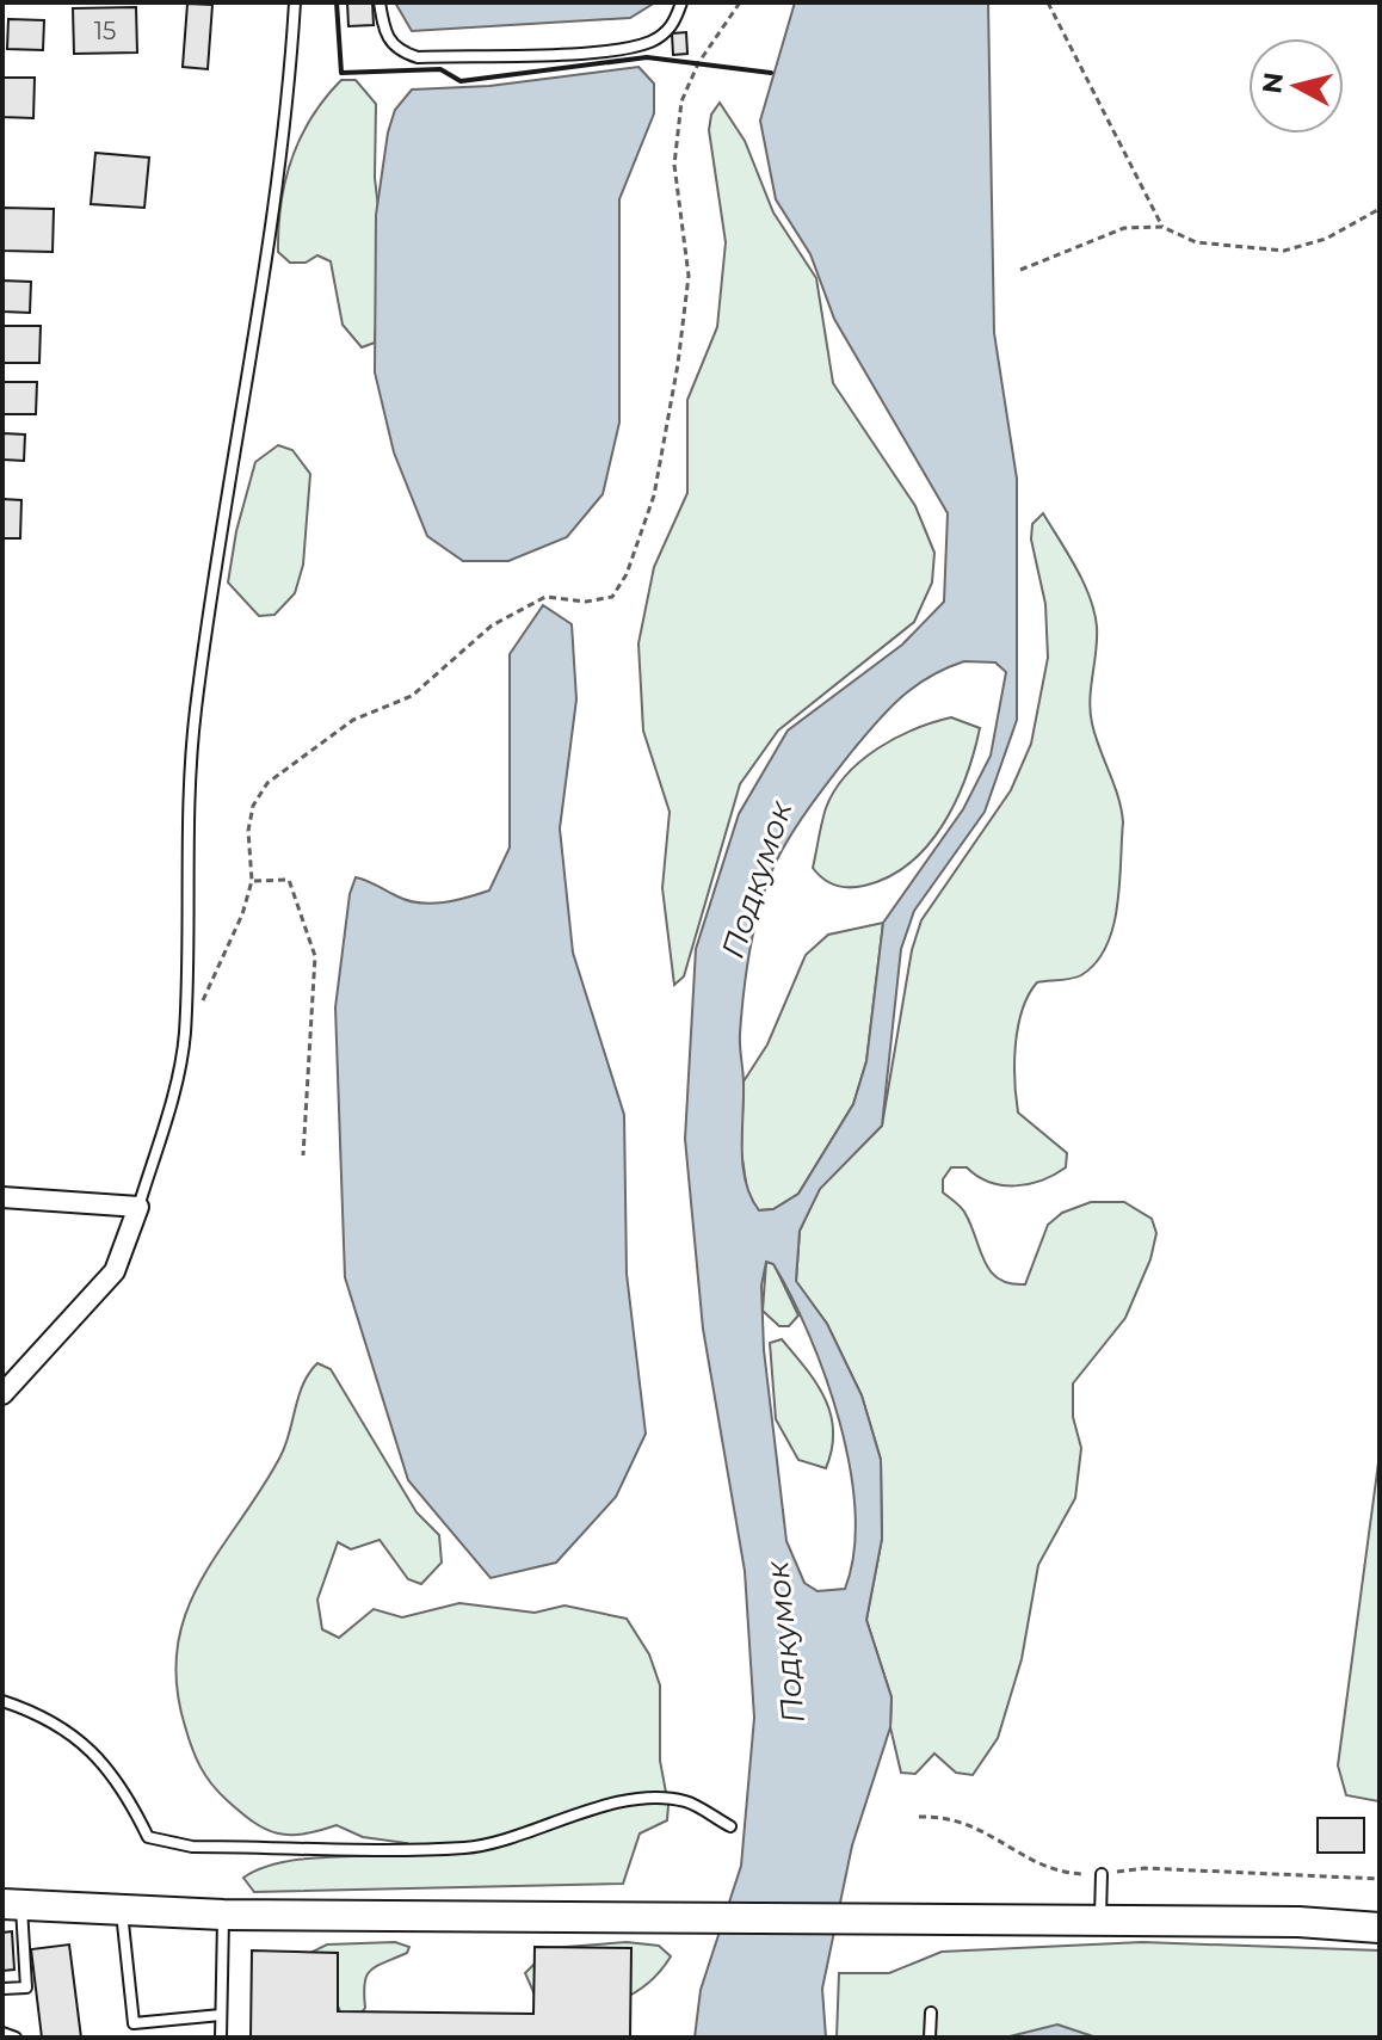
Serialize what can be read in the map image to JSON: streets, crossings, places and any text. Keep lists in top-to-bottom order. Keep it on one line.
{"water":["Подкумок"],"house_numbers":["15"],"north":"left"}
